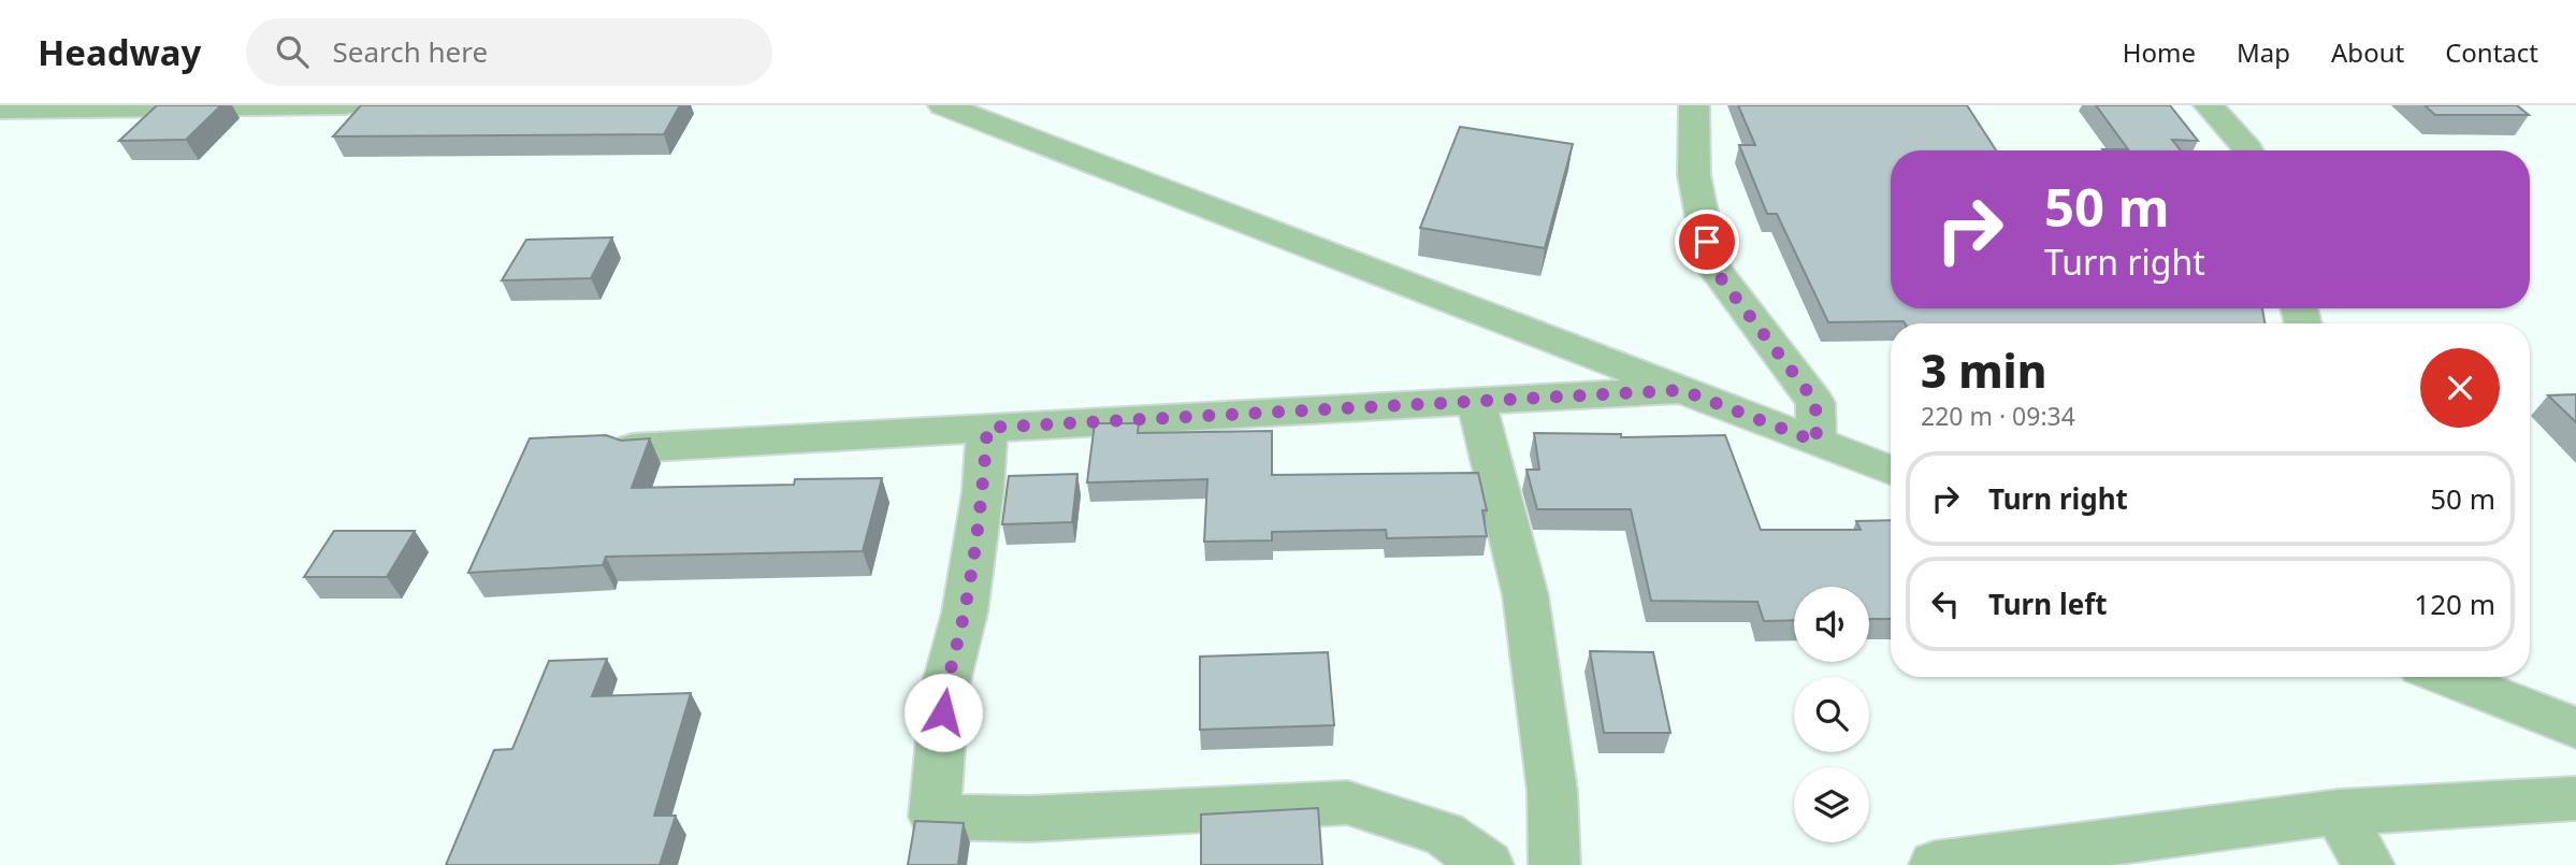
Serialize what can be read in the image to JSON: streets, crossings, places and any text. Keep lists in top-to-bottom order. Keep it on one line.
{"page":{"header":"Headway","search":"Search here","nav":["Home","Map","About","Contact"],"turn":["50 m","Turn right"],"heading":["3 min","220 m · 09:34"],"list":[{"name":"Turn right","value":"50 m"},{"name":"Turn left","value":"120 m"}]}}
